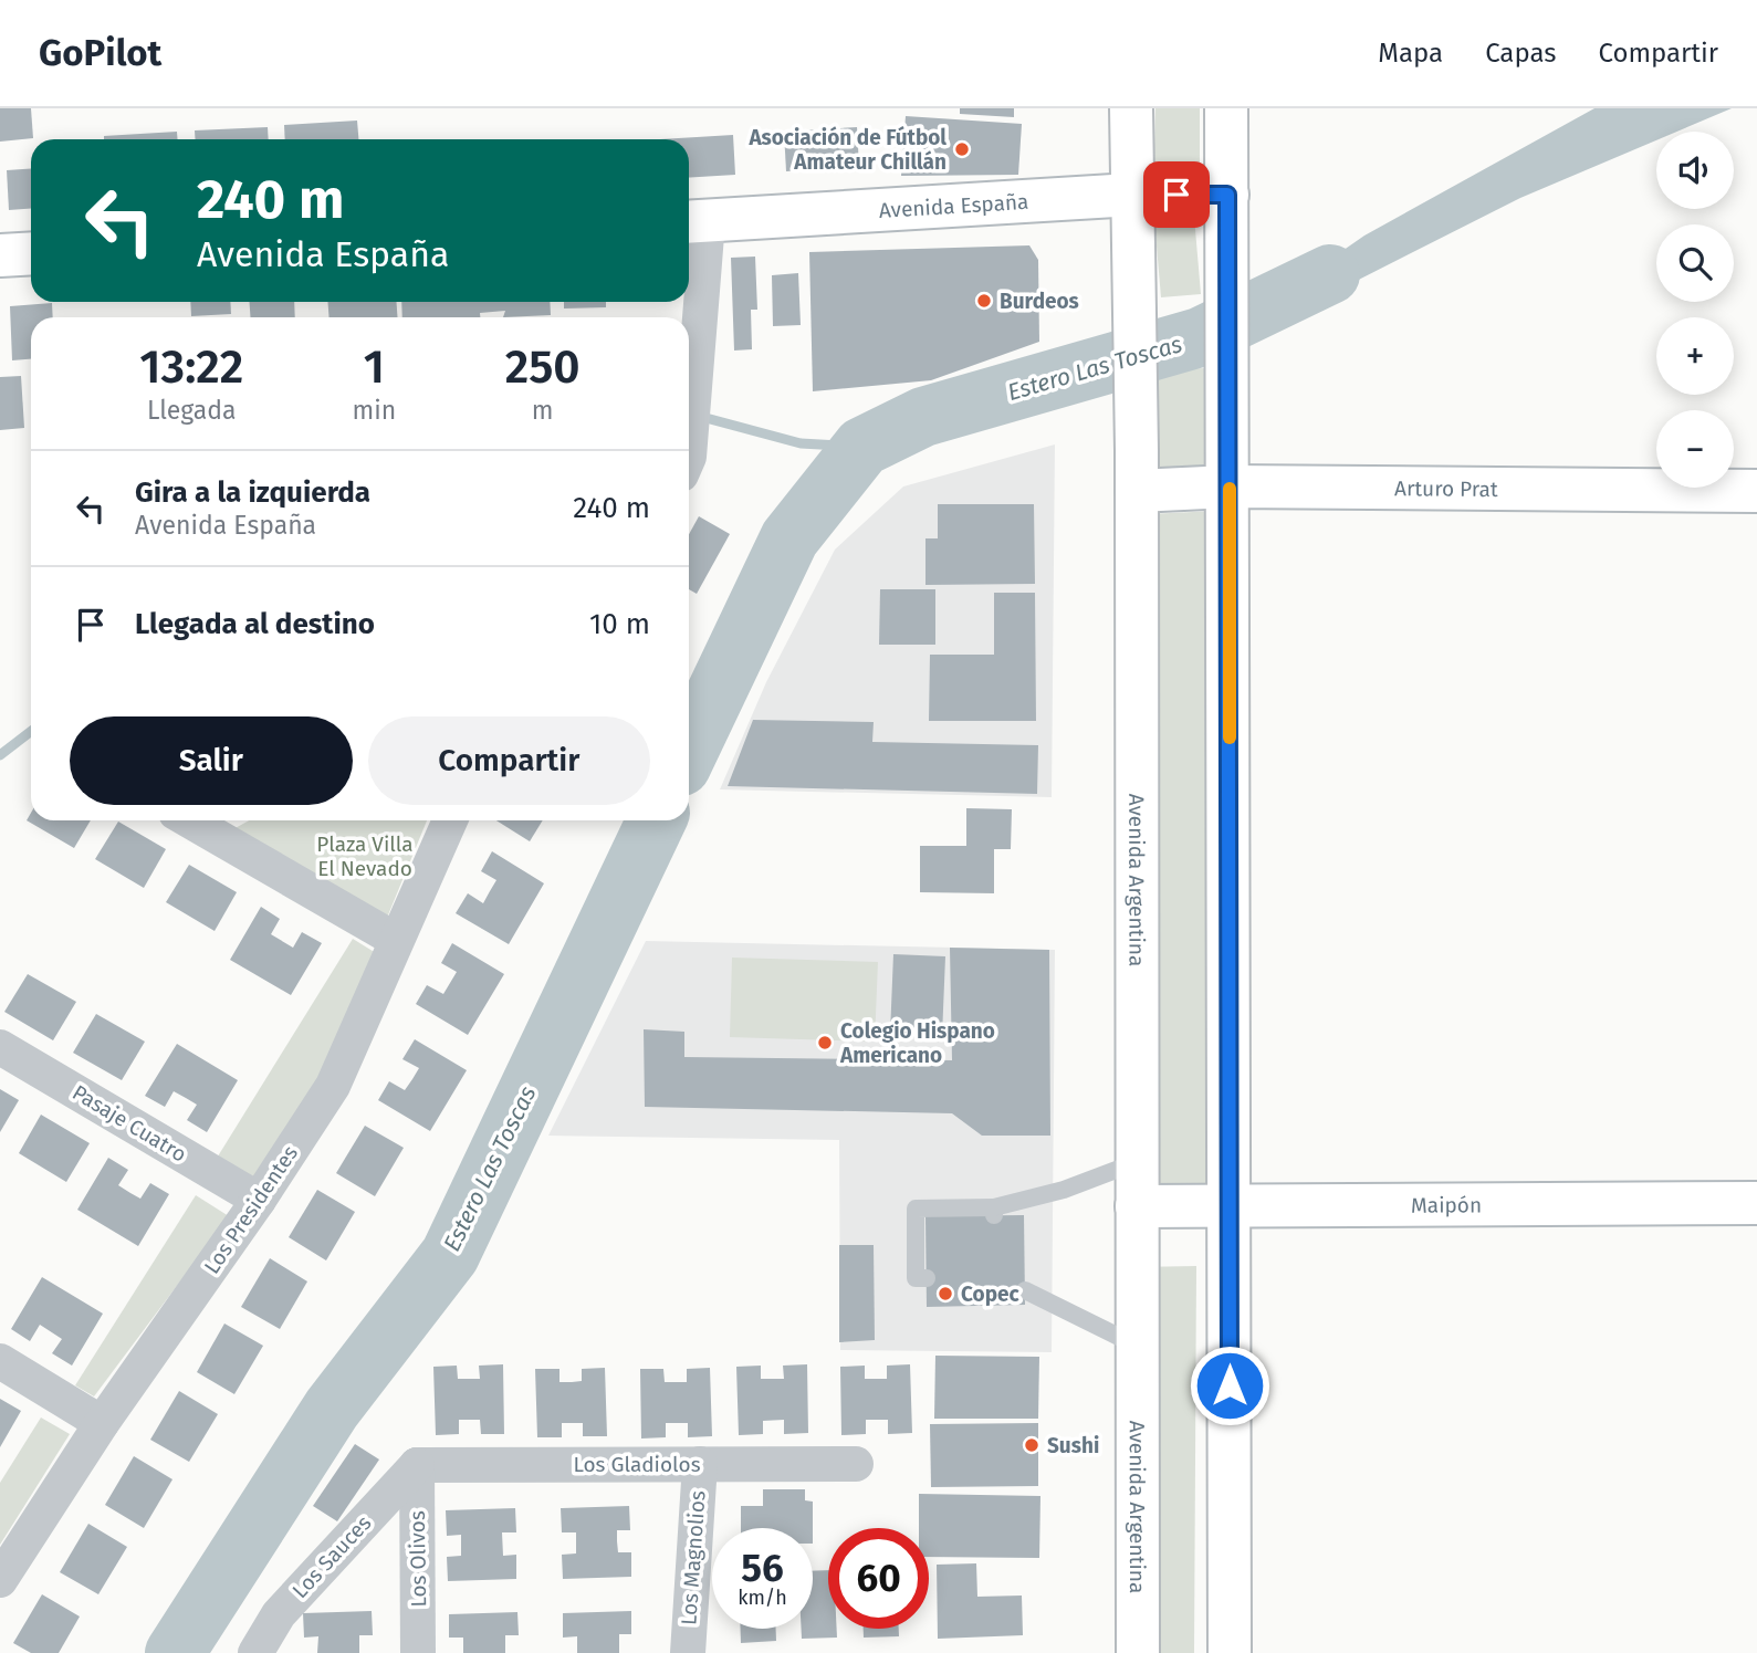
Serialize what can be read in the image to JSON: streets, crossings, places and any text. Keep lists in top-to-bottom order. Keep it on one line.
{"streets":{"main road":["Avenida España","Arturo Prat","Avenida Argentina","Maipón"],"street":["Pasaje Cuatro","Los Presidentes","Los Gladiolos","Los Sauces","Los Magnolios","Los Olivos"]},"crossings":[["Avenida España","Avenida Argentina"],["Arturo Prat","Avenida Argentina"],["Avenida Argentina","Maipón"],["Pasaje Cuatro","Los Presidentes"],["Los Gladiolos","Los Sauces"],["Los Gladiolos","Los Magnolios"],["Los Gladiolos","Los Olivos"],["Los Sauces","Los Olivos"]],"water":["Estero Las Toscas"],"parks":["Plaza Villa El Nevado"],"places":["Asociación de Fútbol Amateur Chillán","Burdeos","Colegio Hispano Americano","Copec","Sushi"],"page":{"header":"GoPilot","nav":["Mapa","Capas","Compartir"],"map_buttons":["+","−"],"turn":["240 m","Avenida España"],"eta":["13:22","Llegada","1","min","250","m"],"list":[{"name":"Gira a la izquierda","note":"Avenida España","value":"240 m"},{"name":"Llegada al destino","value":"10 m"}],"buttons":["Salir","Compartir"],"speed":"56 km/h","limit":"60"}}
